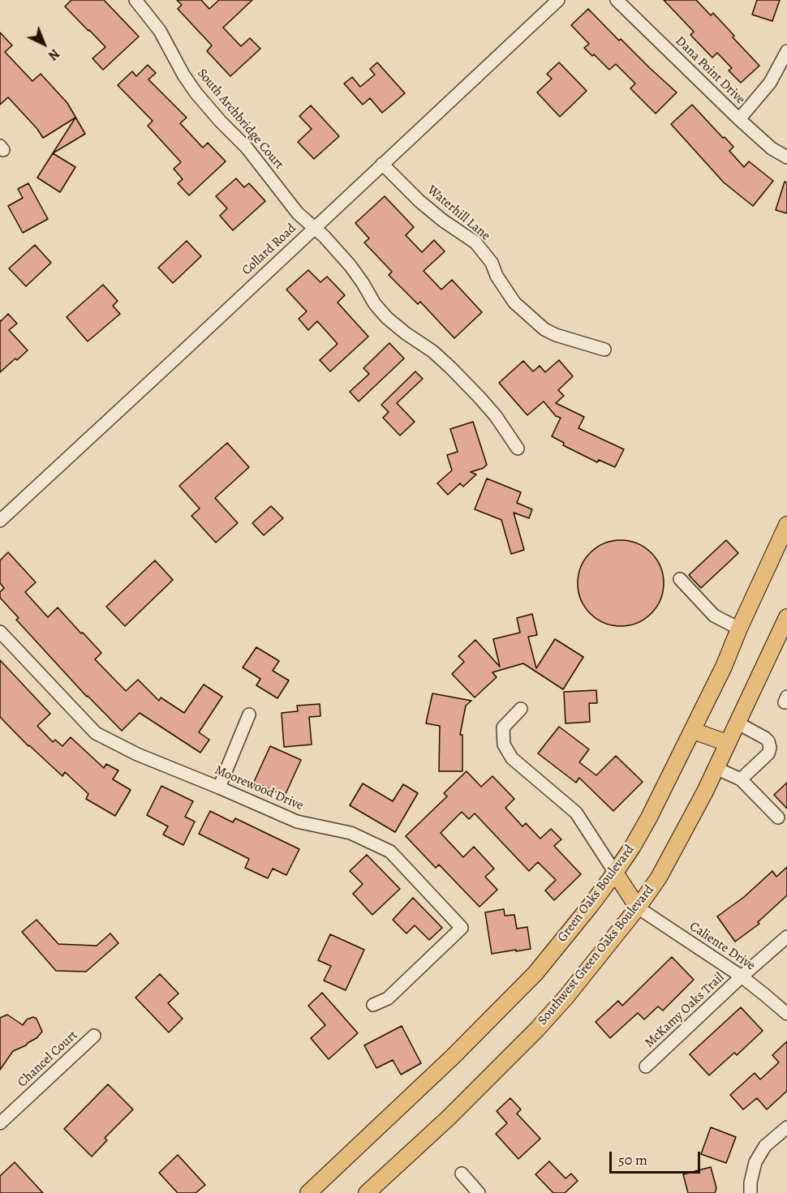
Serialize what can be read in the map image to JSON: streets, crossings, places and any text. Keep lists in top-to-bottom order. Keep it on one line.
{"streets":{"main road":["Green Oaks Boulevard","Southwest Green Oaks Boulevard"],"street":["Dana Point Drive","South Archbridge Court","Waterhill Lane","Collard Road","Moorewood Drive","Caliente Drive","McKamy Oaks Trail","Chancel Court"]},"crossings":[["South Archbridge Court","Collard Road"],["Waterhill Lane","Collard Road"],["Caliente Drive","Southwest Green Oaks Boulevard"],["Caliente Drive","McKamy Oaks Trail"]],"scale_bar":"50 m","north":"bottom right"}
